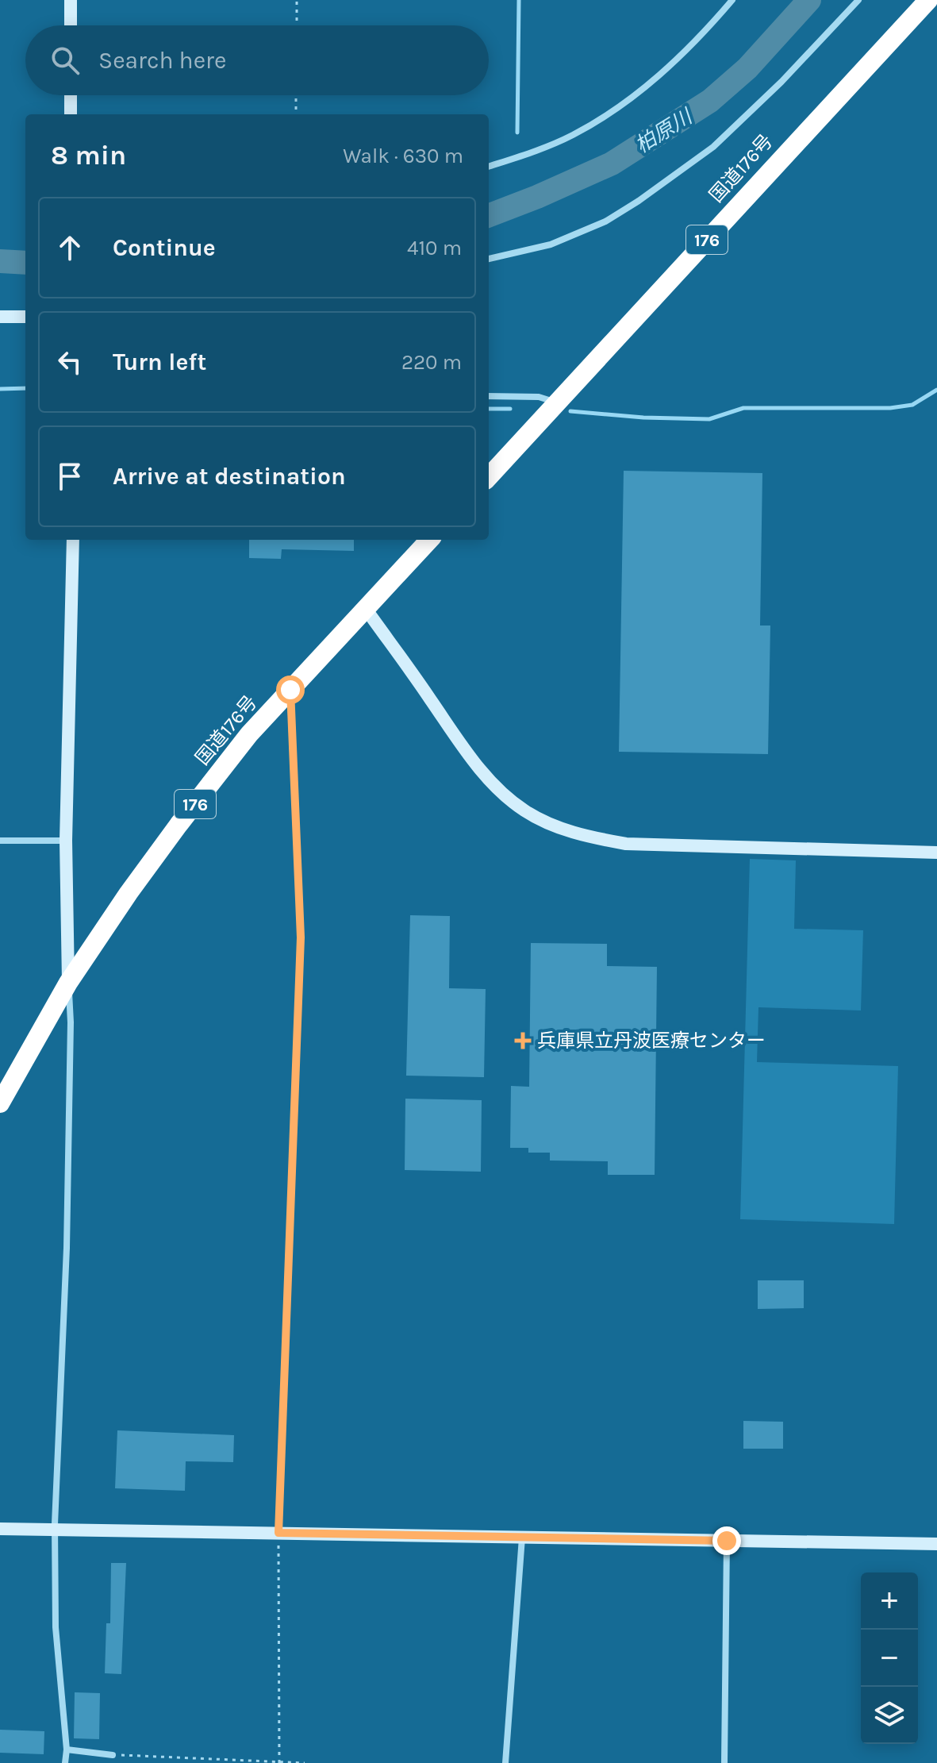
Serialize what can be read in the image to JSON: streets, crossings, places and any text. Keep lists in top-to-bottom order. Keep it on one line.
{"streets":{"highway":["国道176号","176"]},"water":["柏原川"],"places":{"health":["兵庫県立丹波医療センター"]},"page":{"search":"Search here","heading":["8 min","Walk · 630 m"],"list":[["Continue","410 m"],["Turn left","220 m"],"Arrive at destination"],"map_buttons":["+","−"]}}
